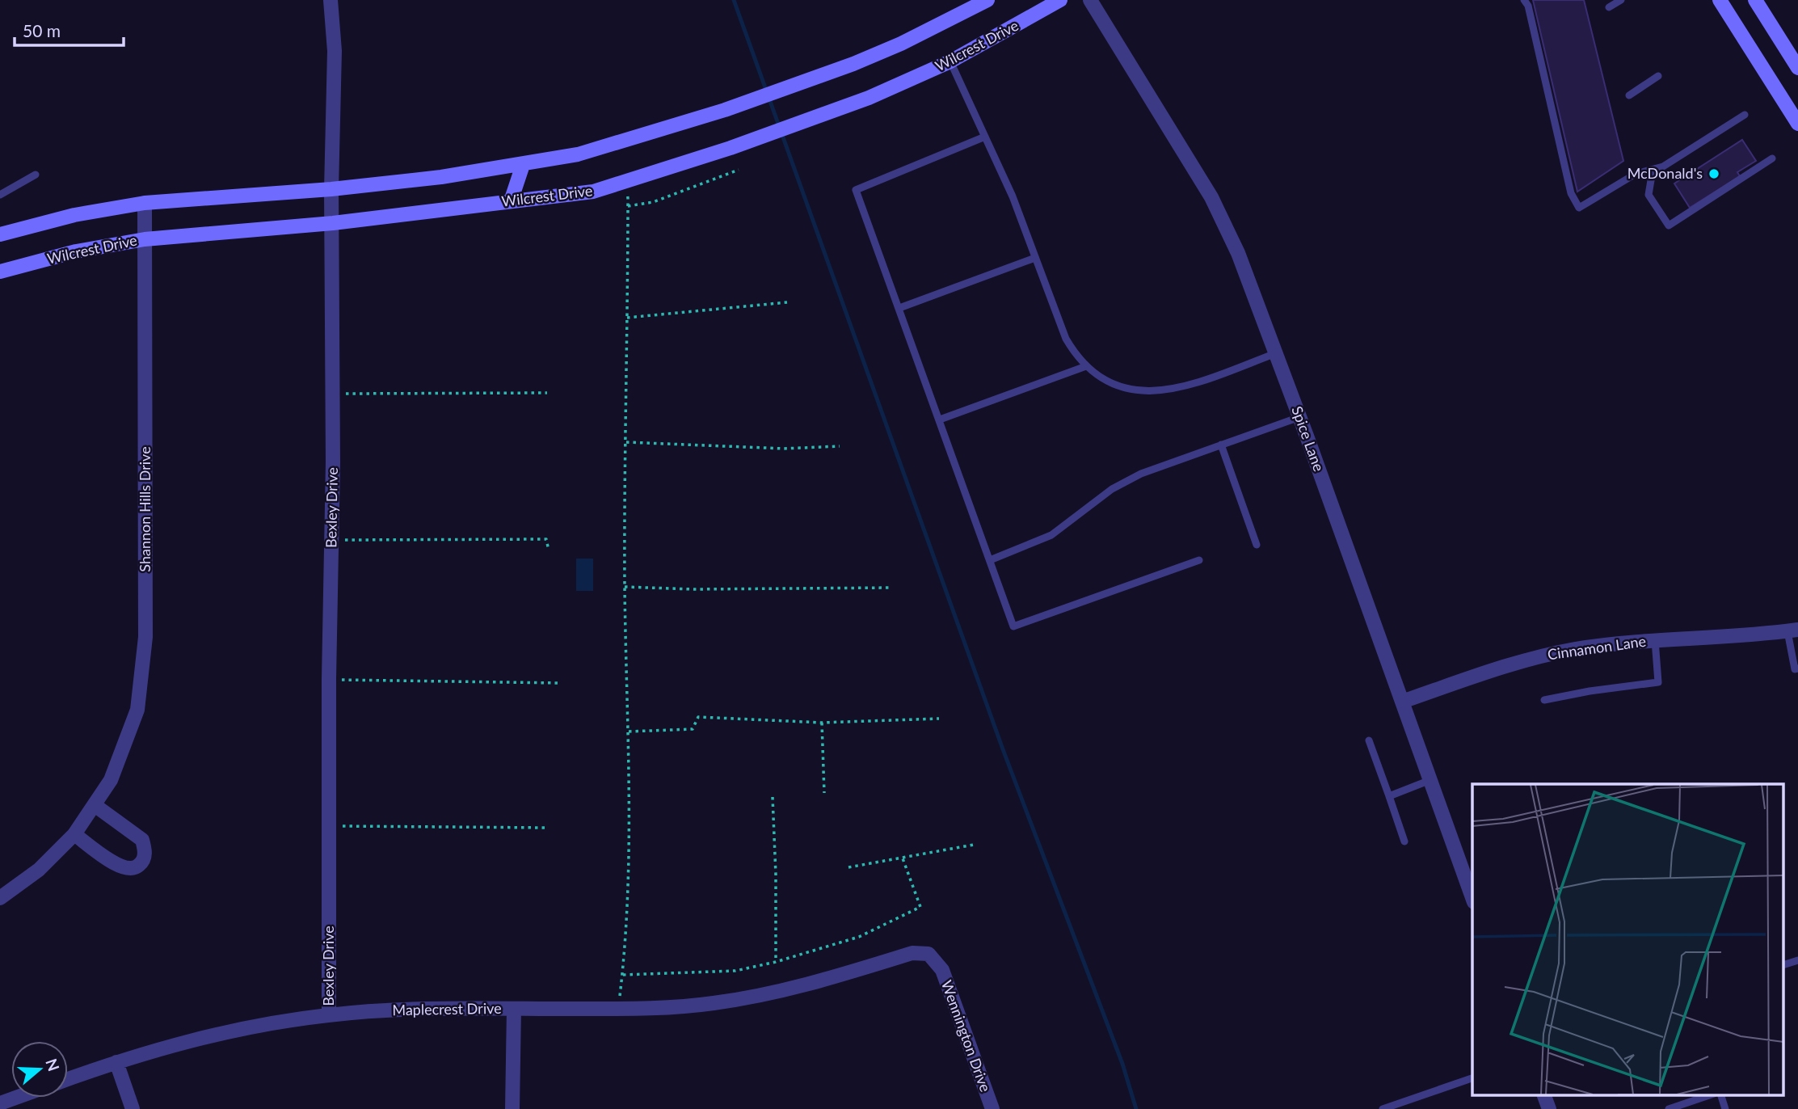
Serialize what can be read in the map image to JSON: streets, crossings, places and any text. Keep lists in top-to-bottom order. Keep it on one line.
{"streets":{"main road":["Wilcrest Drive"],"street":["Spice Lane","Bexley Drive","Shannon Hills Drive","Cinnamon Lane","Maplecrest Drive","Wennington Drive"]},"crossings":[["Wilcrest Drive","Bexley Drive"],["Wilcrest Drive","Shannon Hills Drive"],["Spice Lane","Cinnamon Lane"],["Bexley Drive","Maplecrest Drive"],["Maplecrest Drive","Wennington Drive"]],"places":["McDonald's"],"scale_bar":"50 m","north":"right"}
